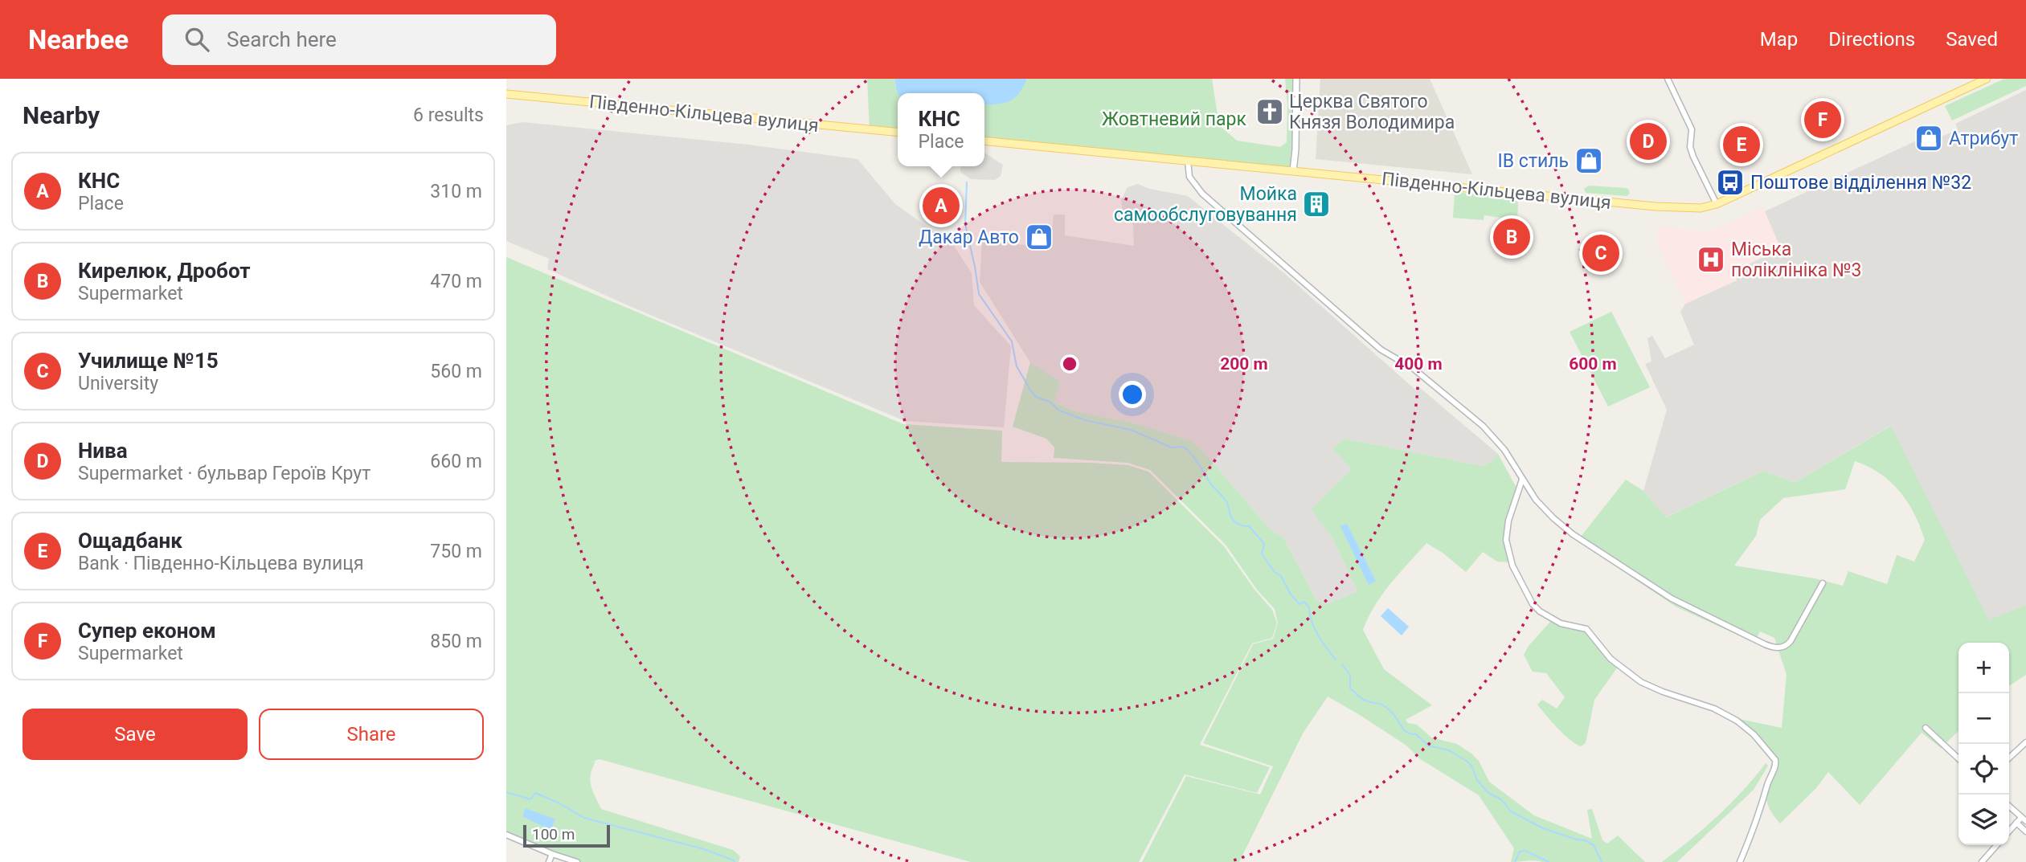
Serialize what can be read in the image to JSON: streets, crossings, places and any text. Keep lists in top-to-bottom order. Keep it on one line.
{"streets":{"main road":["Південно-Кільцева вулиця"]},"parks":["Жовтневий парк"],"places":{"church":["Церква Святого Князя Володимира"],"shop":["Атрибут","ІВ стиль","Дакар Авто"],"bus stop":["Поштове відділення №32"],"building":["Мойка самообслуговування"],"hospital":["Міська поліклініка №3"]},"scale_bar":"100 m","page":{"header":"Nearbee","search":"Search here","nav":["Map","Directions","Saved"],"heading":["Nearby","6 results"],"popup":["КНС","Place"],"pins":["F","D","E","A","B","C"],"list":[{"mark":"A","name":"КНС","note":"Place","value":"310 m"},{"mark":"B","name":"Кирелюк, Дробот","note":"Supermarket","value":"470 m"},{"mark":"C","name":"Училище №15","note":"University","value":"560 m"},{"mark":"D","name":"Нива","note":"Supermarket · бульвар Героїв Крут","value":"660 m"},{"mark":"E","name":"Ощадбанк","note":"Bank · Південно-Кільцева вулиця","value":"750 m"},{"mark":"F","name":"Супер економ","note":"Supermarket","value":"850 m"}],"map_buttons":["+","−"],"buttons":["Save","Share"],"scale":"100 m"},"rings":["200 m","400 m","600 m"]}
